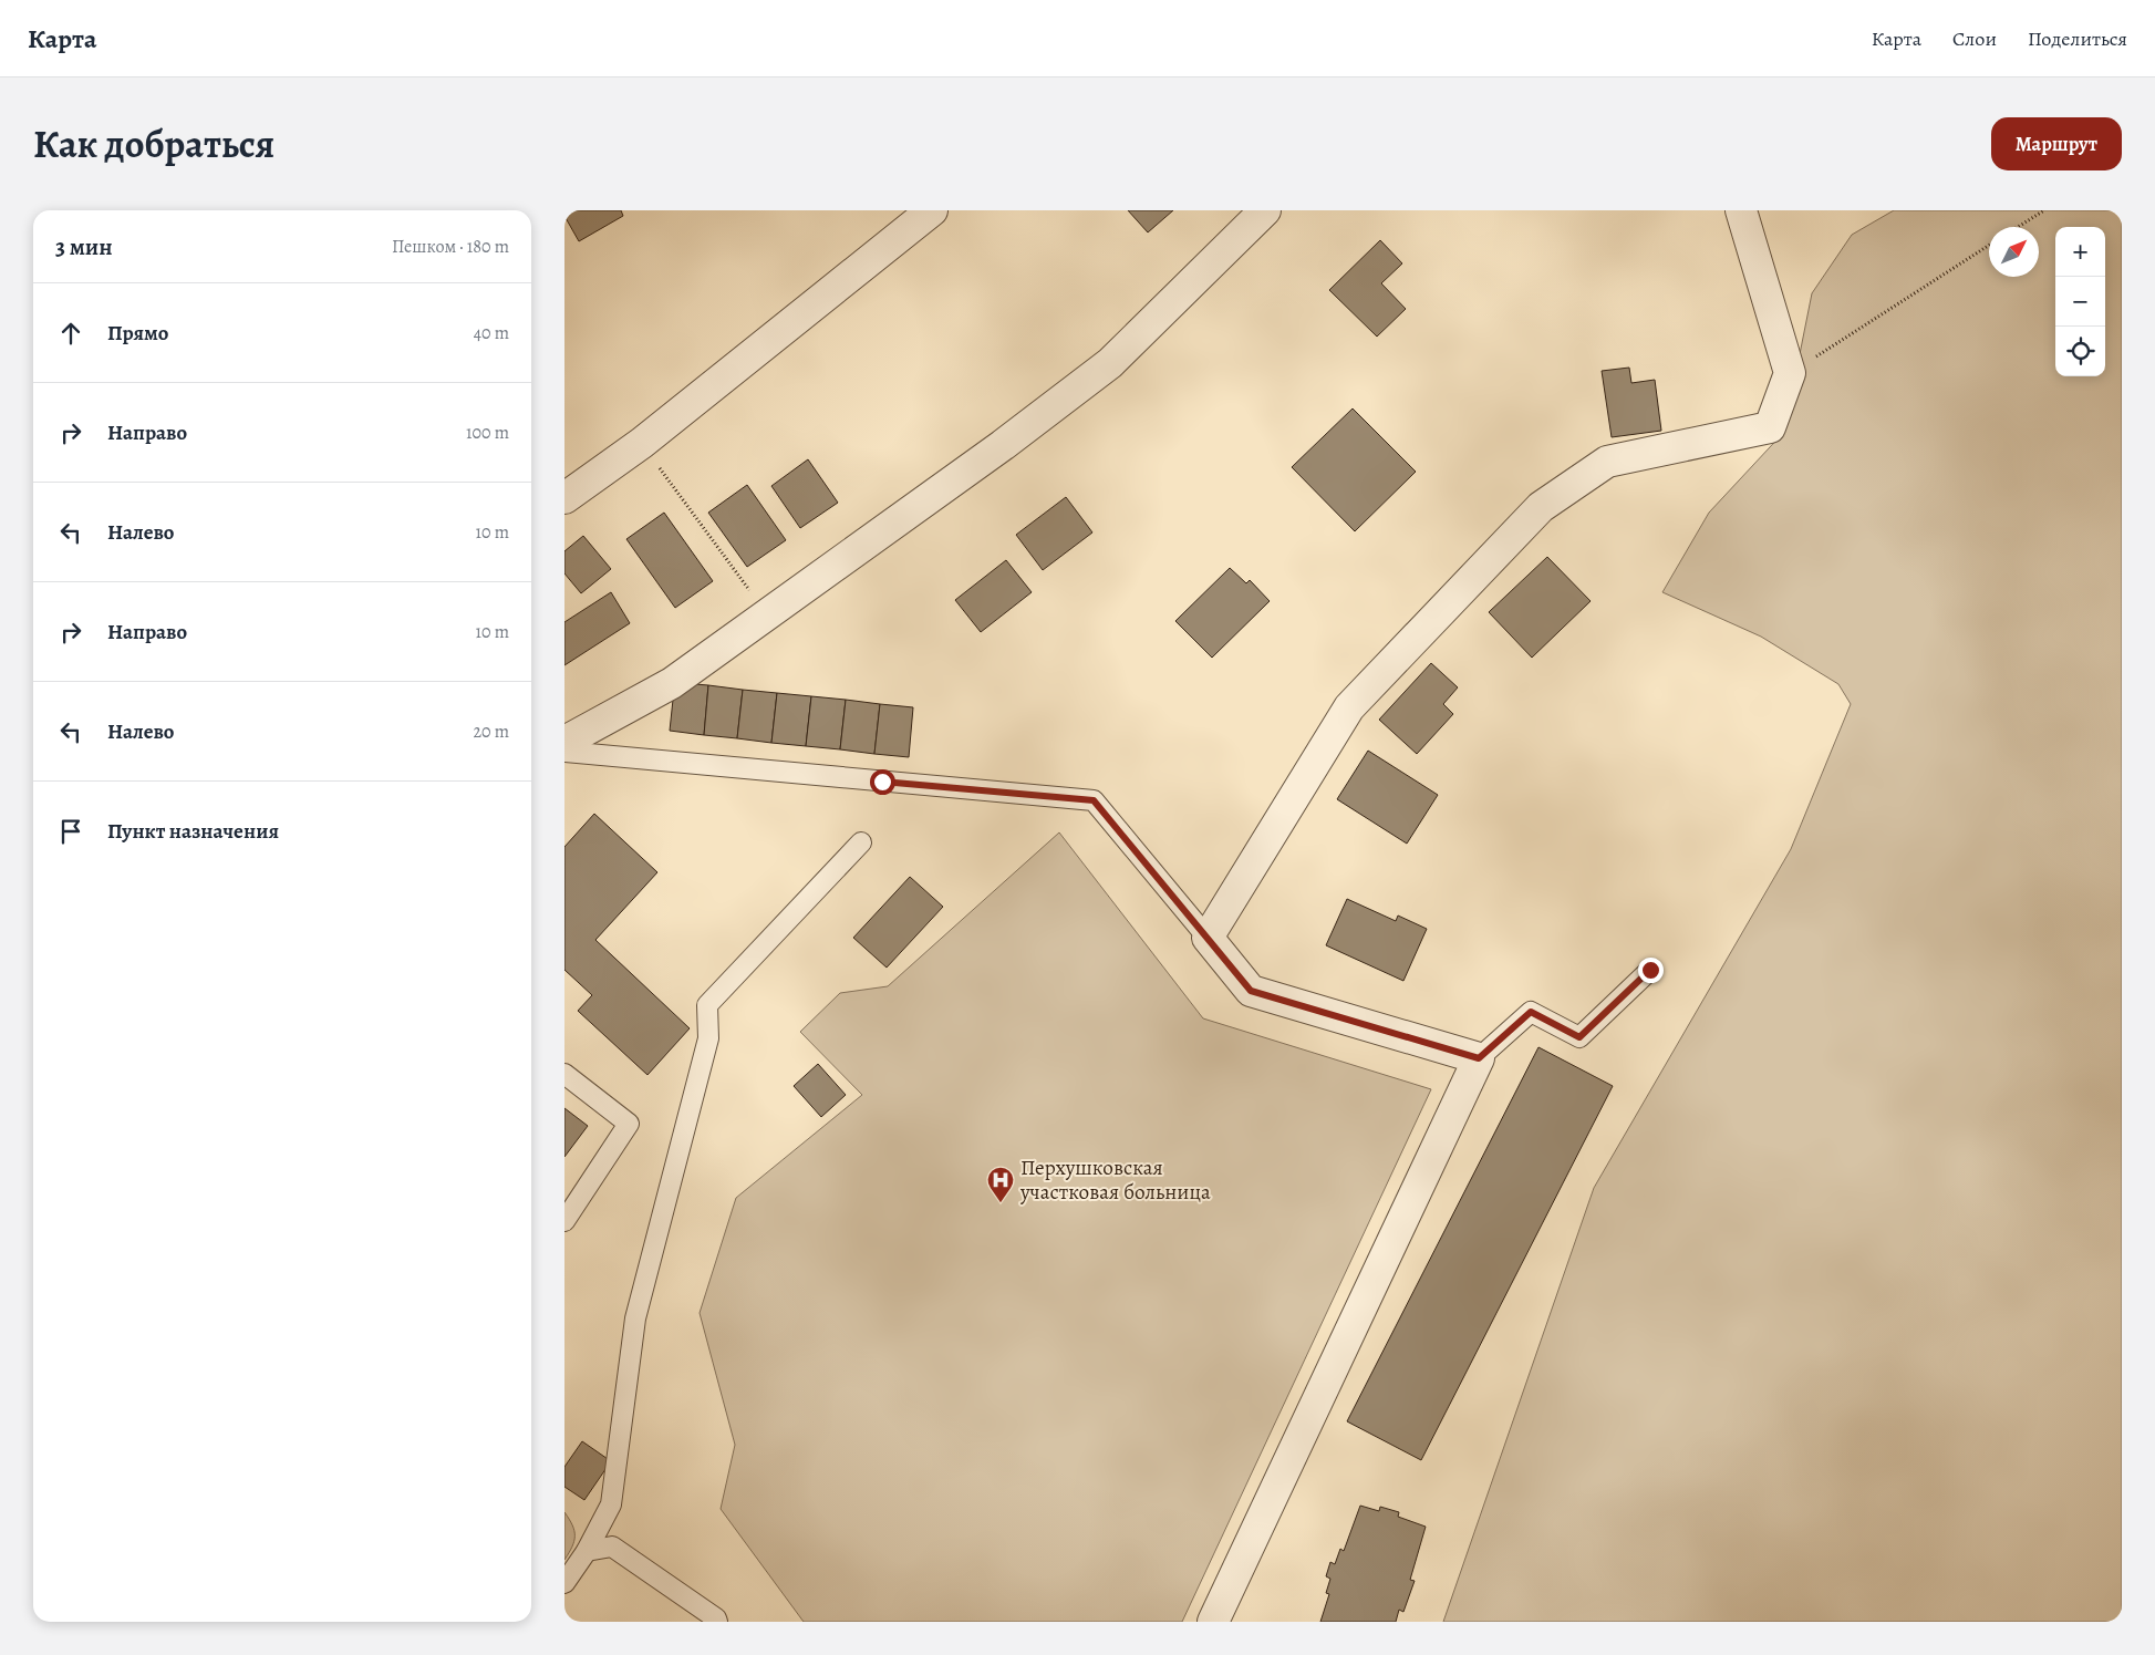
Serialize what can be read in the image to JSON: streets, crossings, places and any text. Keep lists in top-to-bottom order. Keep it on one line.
{"places":{"hospital":["Перхушковская участковая больница"]},"north":"top right","page":{"header":"Карта","nav":["Карта","Слои","Поделиться"],"title":"Как добраться","buttons":"Маршрут","heading":["3 мин","Пешком · 180 m"],"map_buttons":["+","−"],"list":[["Прямо","40 m"],["Направо","100 m"],["Налево","10 m"],["Направо","10 m"],["Налево","20 m"],"Пункт назначения"]}}
